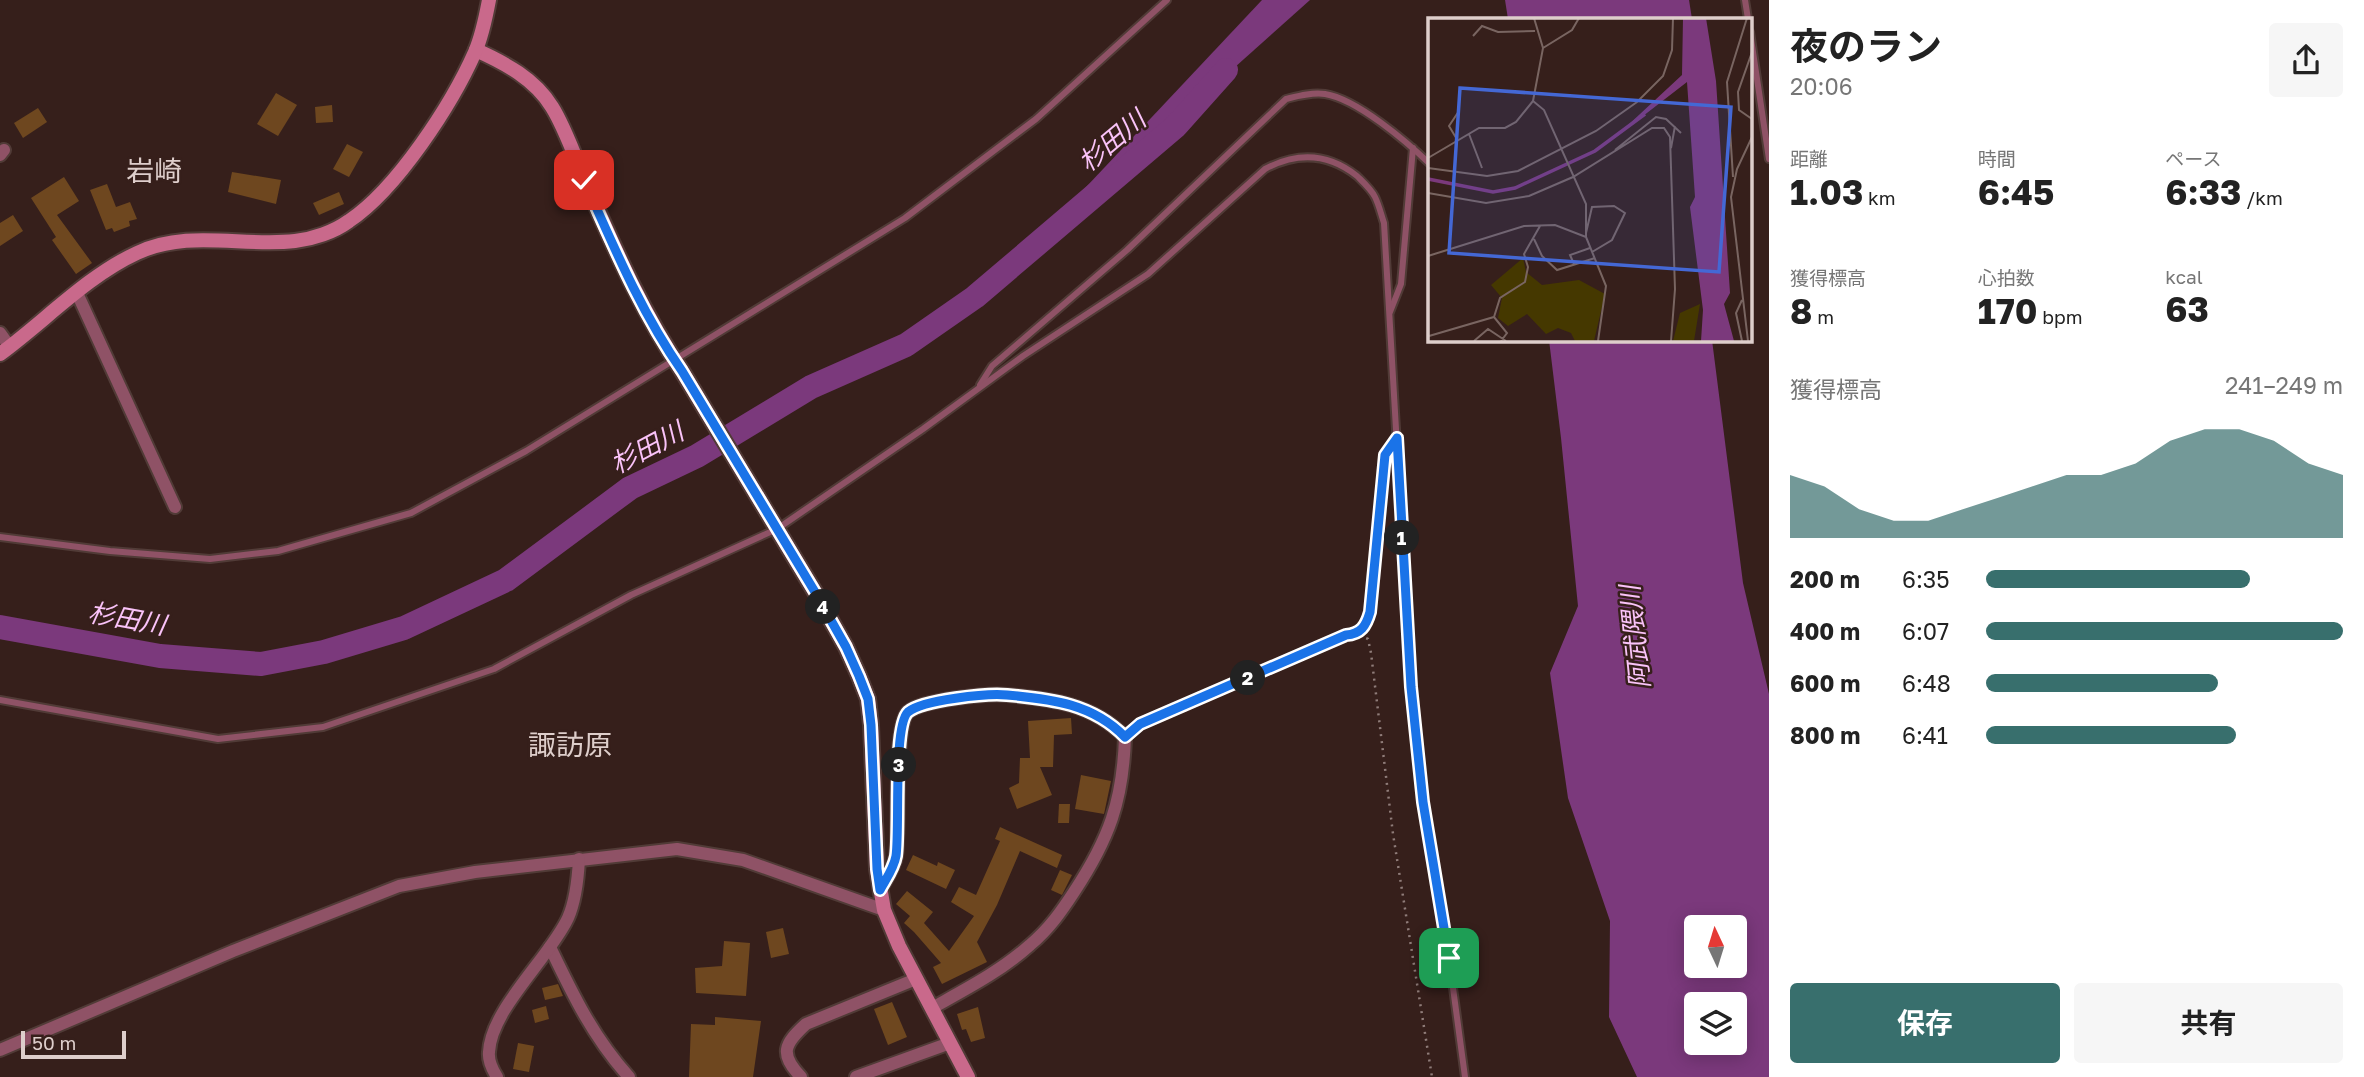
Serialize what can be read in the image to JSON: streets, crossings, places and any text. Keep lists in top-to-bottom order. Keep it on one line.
{"districts":["岩崎","諏訪原"],"water":["杉田川","阿武隈川"],"scale_bar":"50 m","north":"top","page":{"heading":["夜のラン","20:06"],"stats":[["距離","1.03 km"],["時間","6:45"],["ペース","6:33 /km"],["獲得標高","8 m"],["心拍数","170 bpm"],["kcal","63"]],"chart":["獲得標高","241–249 m"],"pins":["1","4","2","3"],"list":[{"name":"200 m","note":"6:35"},{"name":"400 m","note":"6:07"},{"name":"600 m","note":"6:48"},{"name":"800 m","note":"6:41"}],"buttons":["保存","共有"],"scale":"50 m"}}
